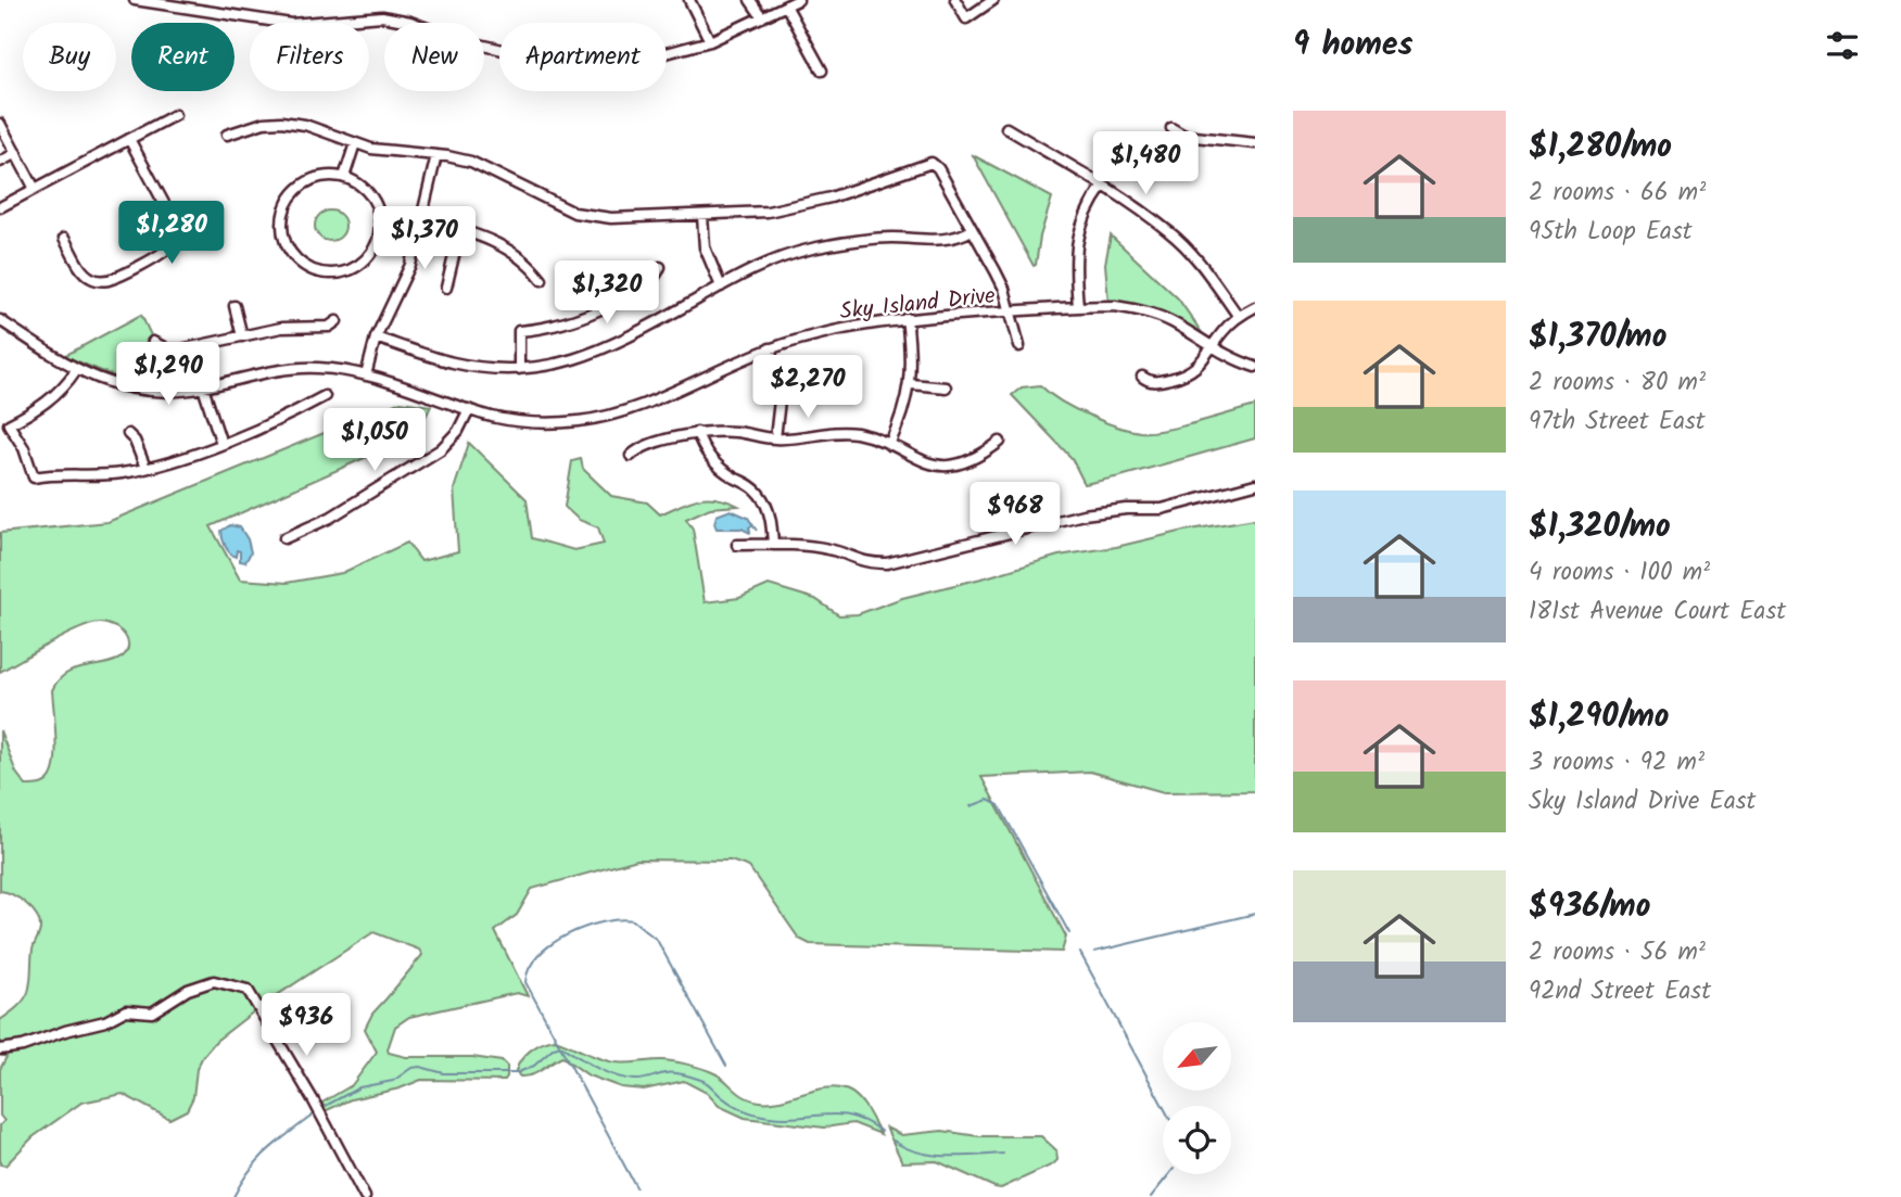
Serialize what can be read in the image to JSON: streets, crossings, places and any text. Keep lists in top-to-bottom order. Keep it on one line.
{"streets":{"street":["Sky Island Drive"]},"north":"bottom left","page":{"heading":"9 homes","chip":["Buy","Rent","Filters","New","Apartment"],"list":[{"name":"$1,280/mo","note":"2 rooms · 66 m² · 95th Loop East"},{"name":"$1,370/mo","note":"2 rooms · 80 m² · 97th Street East"},{"name":"$1,320/mo","note":"4 rooms · 100 m² · 181st Avenue Court East"},{"name":"$1,290/mo","note":"3 rooms · 92 m² · Sky Island Drive East"},{"name":"$936/mo","note":"2 rooms · 56 m² · 92nd Street East"}],"price":["$1,480","$1,280","$1,370","$1,320","$1,290","$2,270","$1,050","$968","$936"]}}
